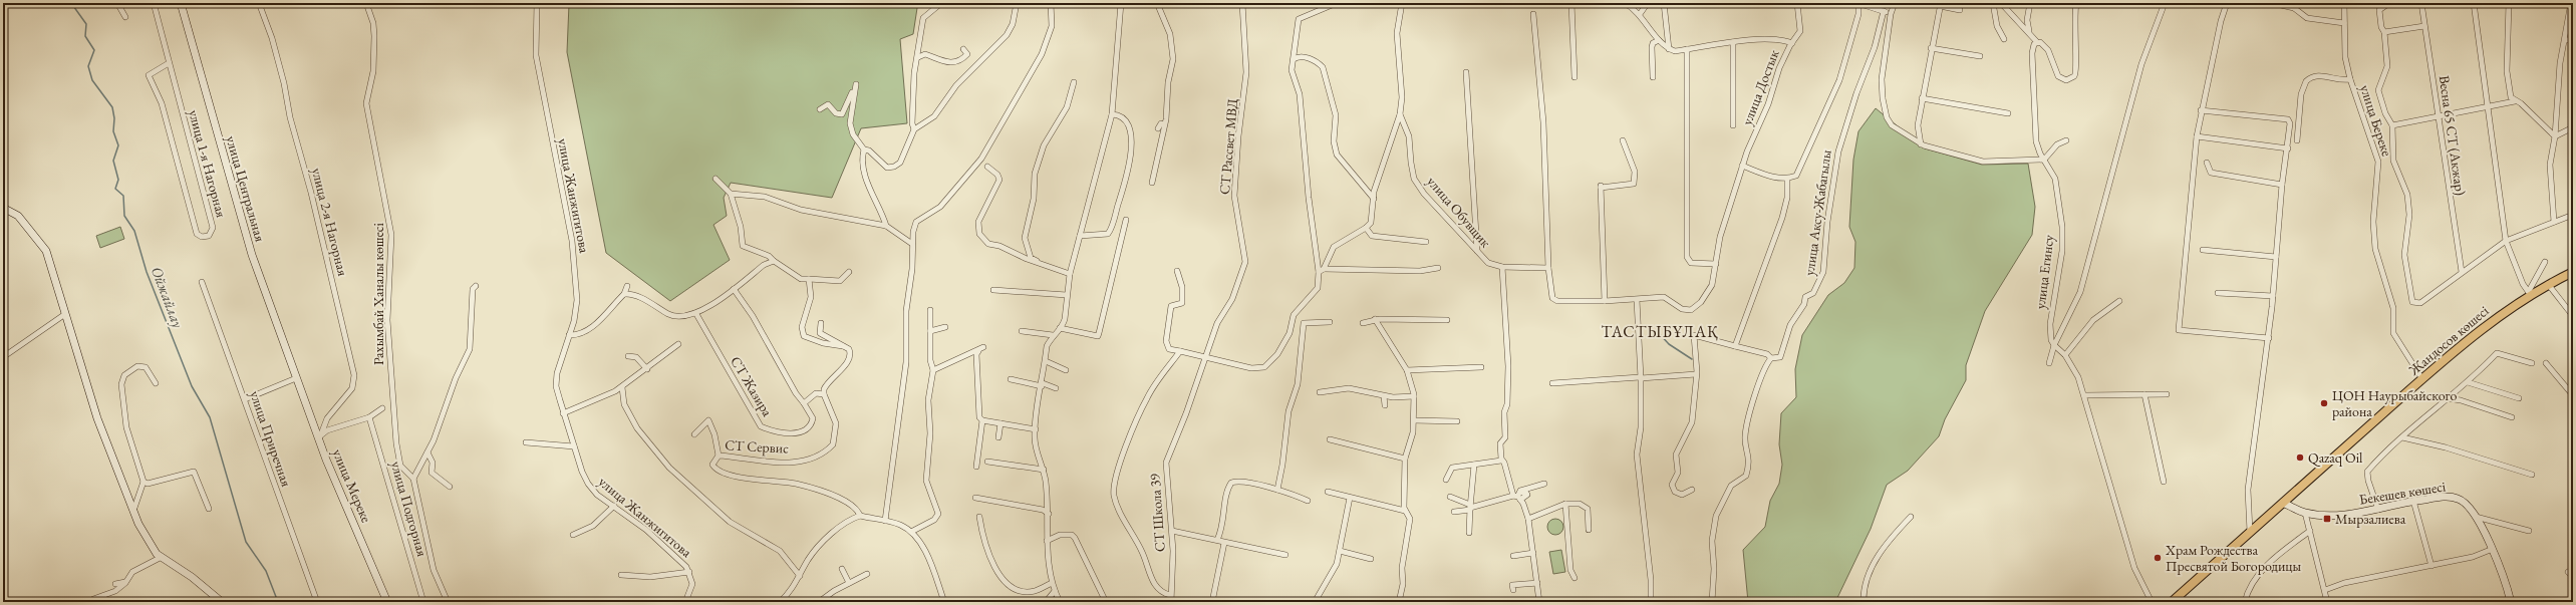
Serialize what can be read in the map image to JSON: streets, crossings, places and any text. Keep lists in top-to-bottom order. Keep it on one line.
{"streets":{"main road":["Жандосов көшесі"],"street":["улица Достык","улица Береке","Весна 65 СТ (Акжар)","СТ Рассвет МВД","улица 1-я Нагорная","улица Центральная","улица Жанжигитова","улица Обувщик","улица Аксу-Жабагылы","улица 2-я Нагорная","улица Егинсу","Рахымбай Ханалы көшесі","СТ Жазира","улица Приречная","СТ Сервис","улица Мереке","Бекешев көшесі","улица Подгорная","СТ Школа 39"]},"crossings":[["улица Береке","Жандосов көшесі"],["СТ Рассвет МВД","СТ Школа 39"],["улица Центральная","улица Мереке"],["улица 2-я Нагорная","улица Мереке"],["Жандосов көшесі","Бекешев көшесі"]],"districts":["ТАСТЫБҰЛАҚ"],"water":["Ойжайлау"],"places":{"other":["ЦОН Наурыбайского района","Qazaq Oil","Храм Рождества Пресвятой Богородицы"],"transit":["Мырзалиева"]}}
